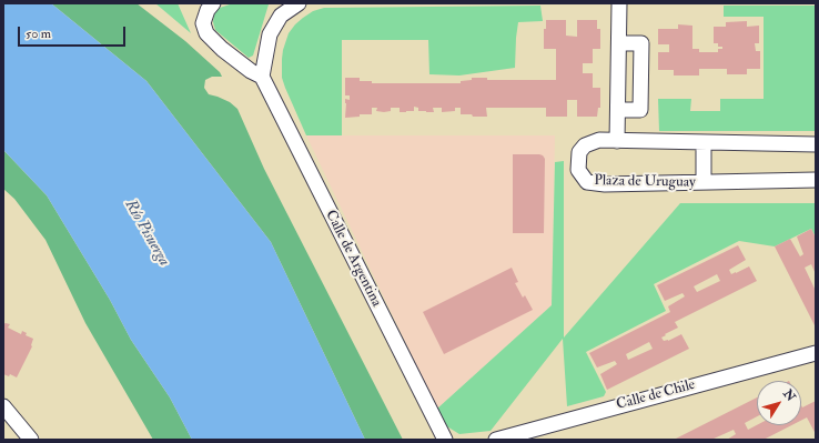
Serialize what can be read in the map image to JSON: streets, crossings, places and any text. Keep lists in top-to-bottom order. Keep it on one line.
{"streets":{"street":["Plaza de Uruguay","Calle de Argentina","Calle de Chile"]},"water":["Río Pisuerga"],"scale_bar":"50 m","north":"top right"}
